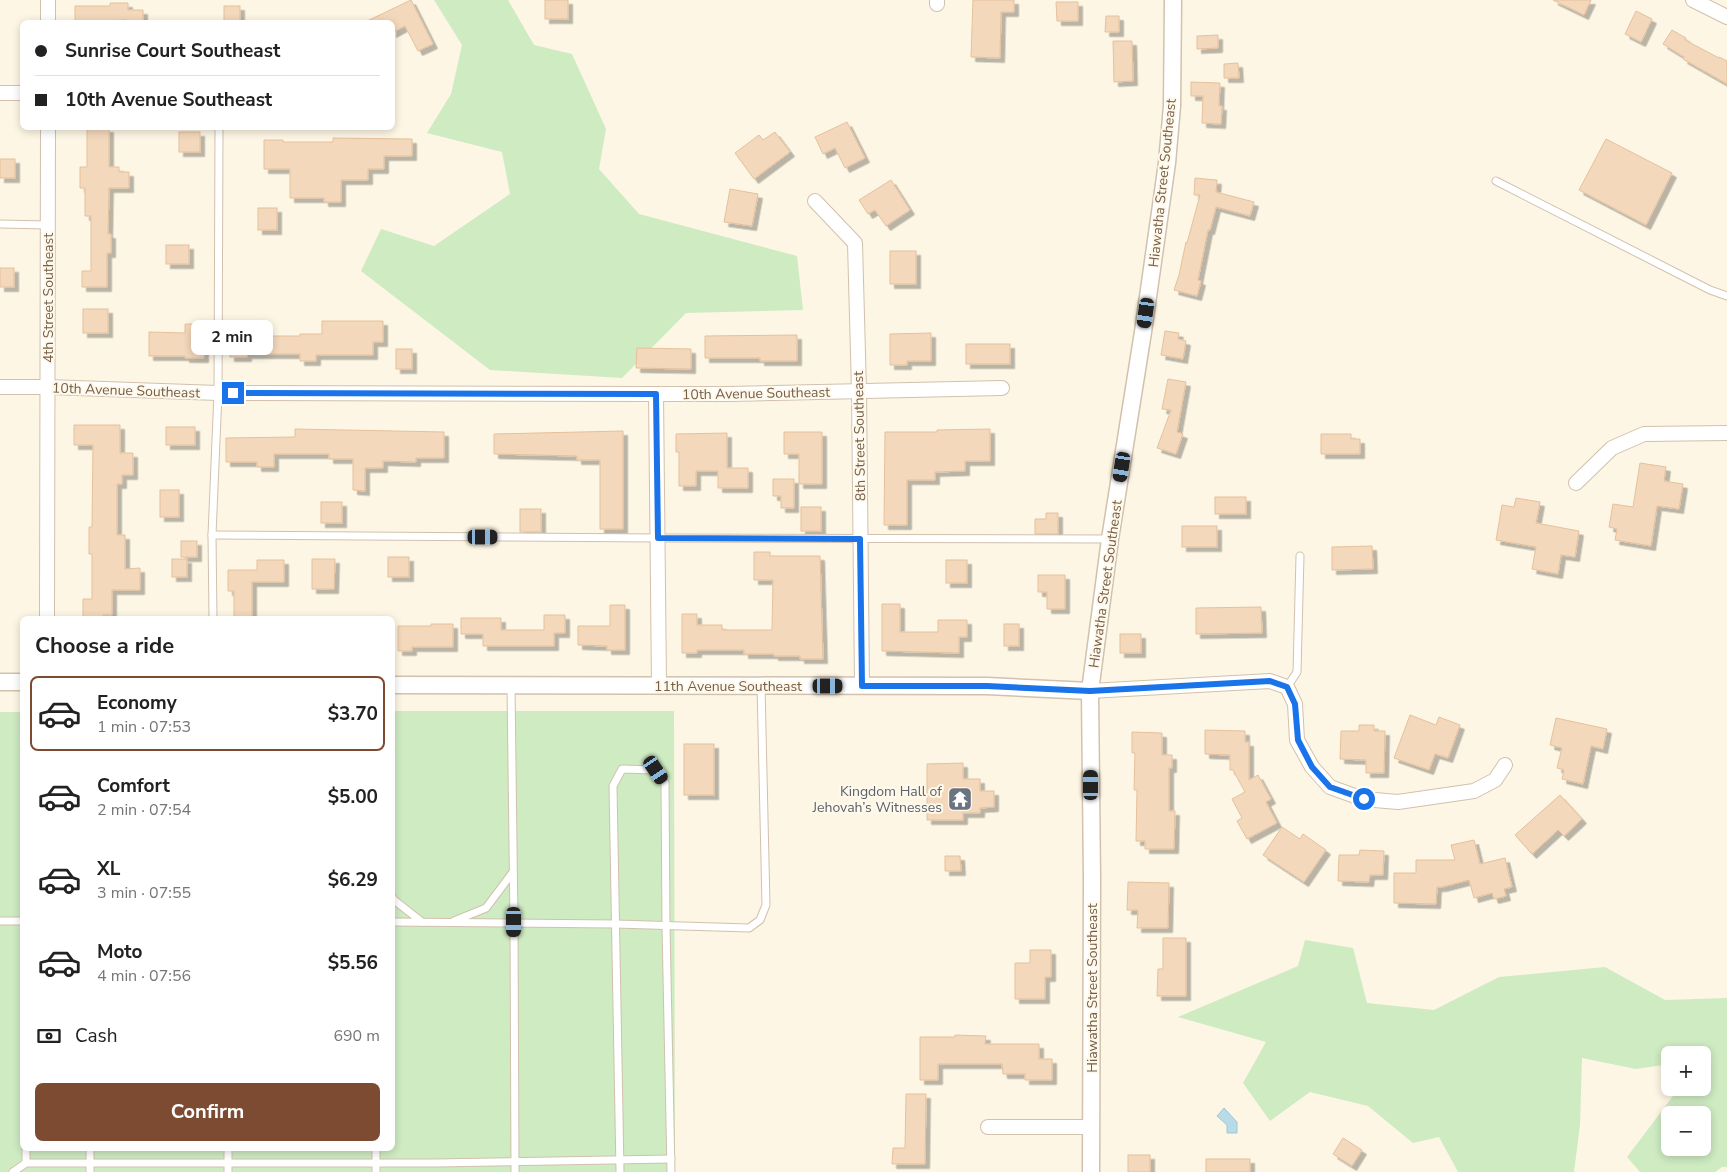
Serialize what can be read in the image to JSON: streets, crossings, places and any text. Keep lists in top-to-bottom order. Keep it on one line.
{"streets":{"street":["Hiawatha Street Southeast","4th Street Southeast","10th Avenue Southeast","8th Street Southeast","11th Avenue Southeast"]},"crossings":[["Hiawatha Street Southeast","11th Avenue Southeast"],["4th Street Southeast","10th Avenue Southeast"],["10th Avenue Southeast","8th Street Southeast"],["8th Street Southeast","11th Avenue Southeast"]],"places":{"temple":["Kingdom Hall of Jehovah’s Witnesses"]},"page":{"banner":["Sunrise Court Southeast","10th Avenue Southeast"],"bubble":"2 min","heading":"Choose a ride","list":[{"name":"Economy","note":"1 min · 07:53","value":"$3.70"},{"name":"Comfort","note":"2 min · 07:54","value":"$5.00"},{"name":"XL","note":"3 min · 07:55","value":"$6.29"},{"name":"Moto","note":"4 min · 07:56","value":"$5.56"}],"pay":["Cash","690 m"],"map_buttons":["+","−"],"buttons":"Confirm"}}
